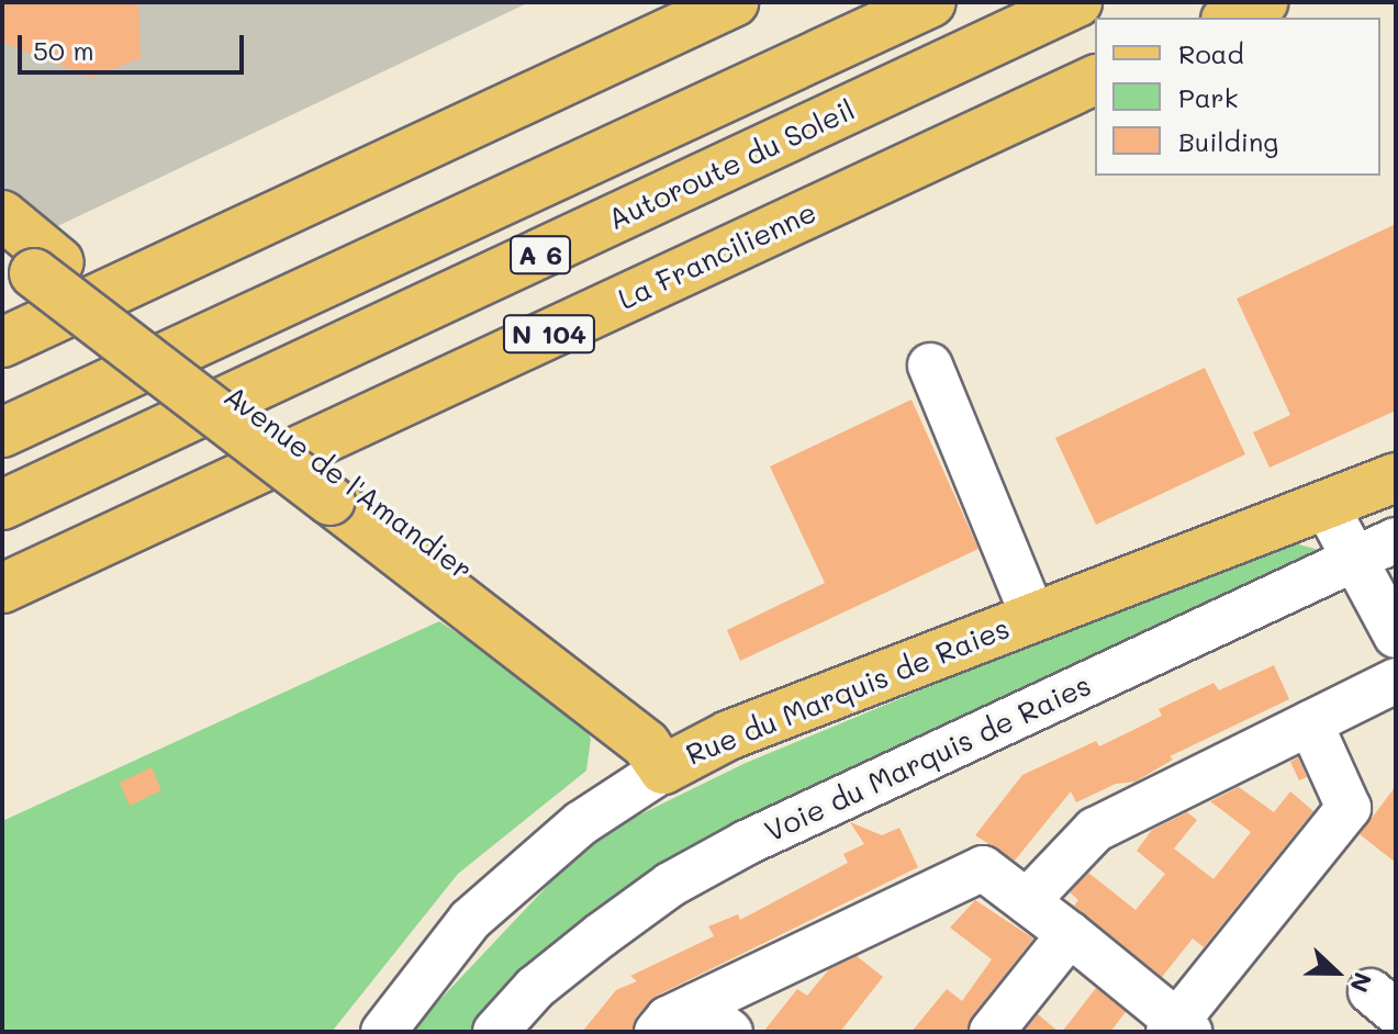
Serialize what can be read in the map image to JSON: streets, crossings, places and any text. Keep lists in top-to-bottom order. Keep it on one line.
{"streets":{"main road":["Autoroute du Soleil","A 6","La Francilienne","N 104","Avenue de l'Amandier","Rue du Marquis de Raies"],"street":["Voie du Marquis de Raies"]},"crossings":[["Avenue de l'Amandier","Rue du Marquis de Raies"]],"legend":["Road","Park","Building"],"scale_bar":"50 m","north":"right"}
